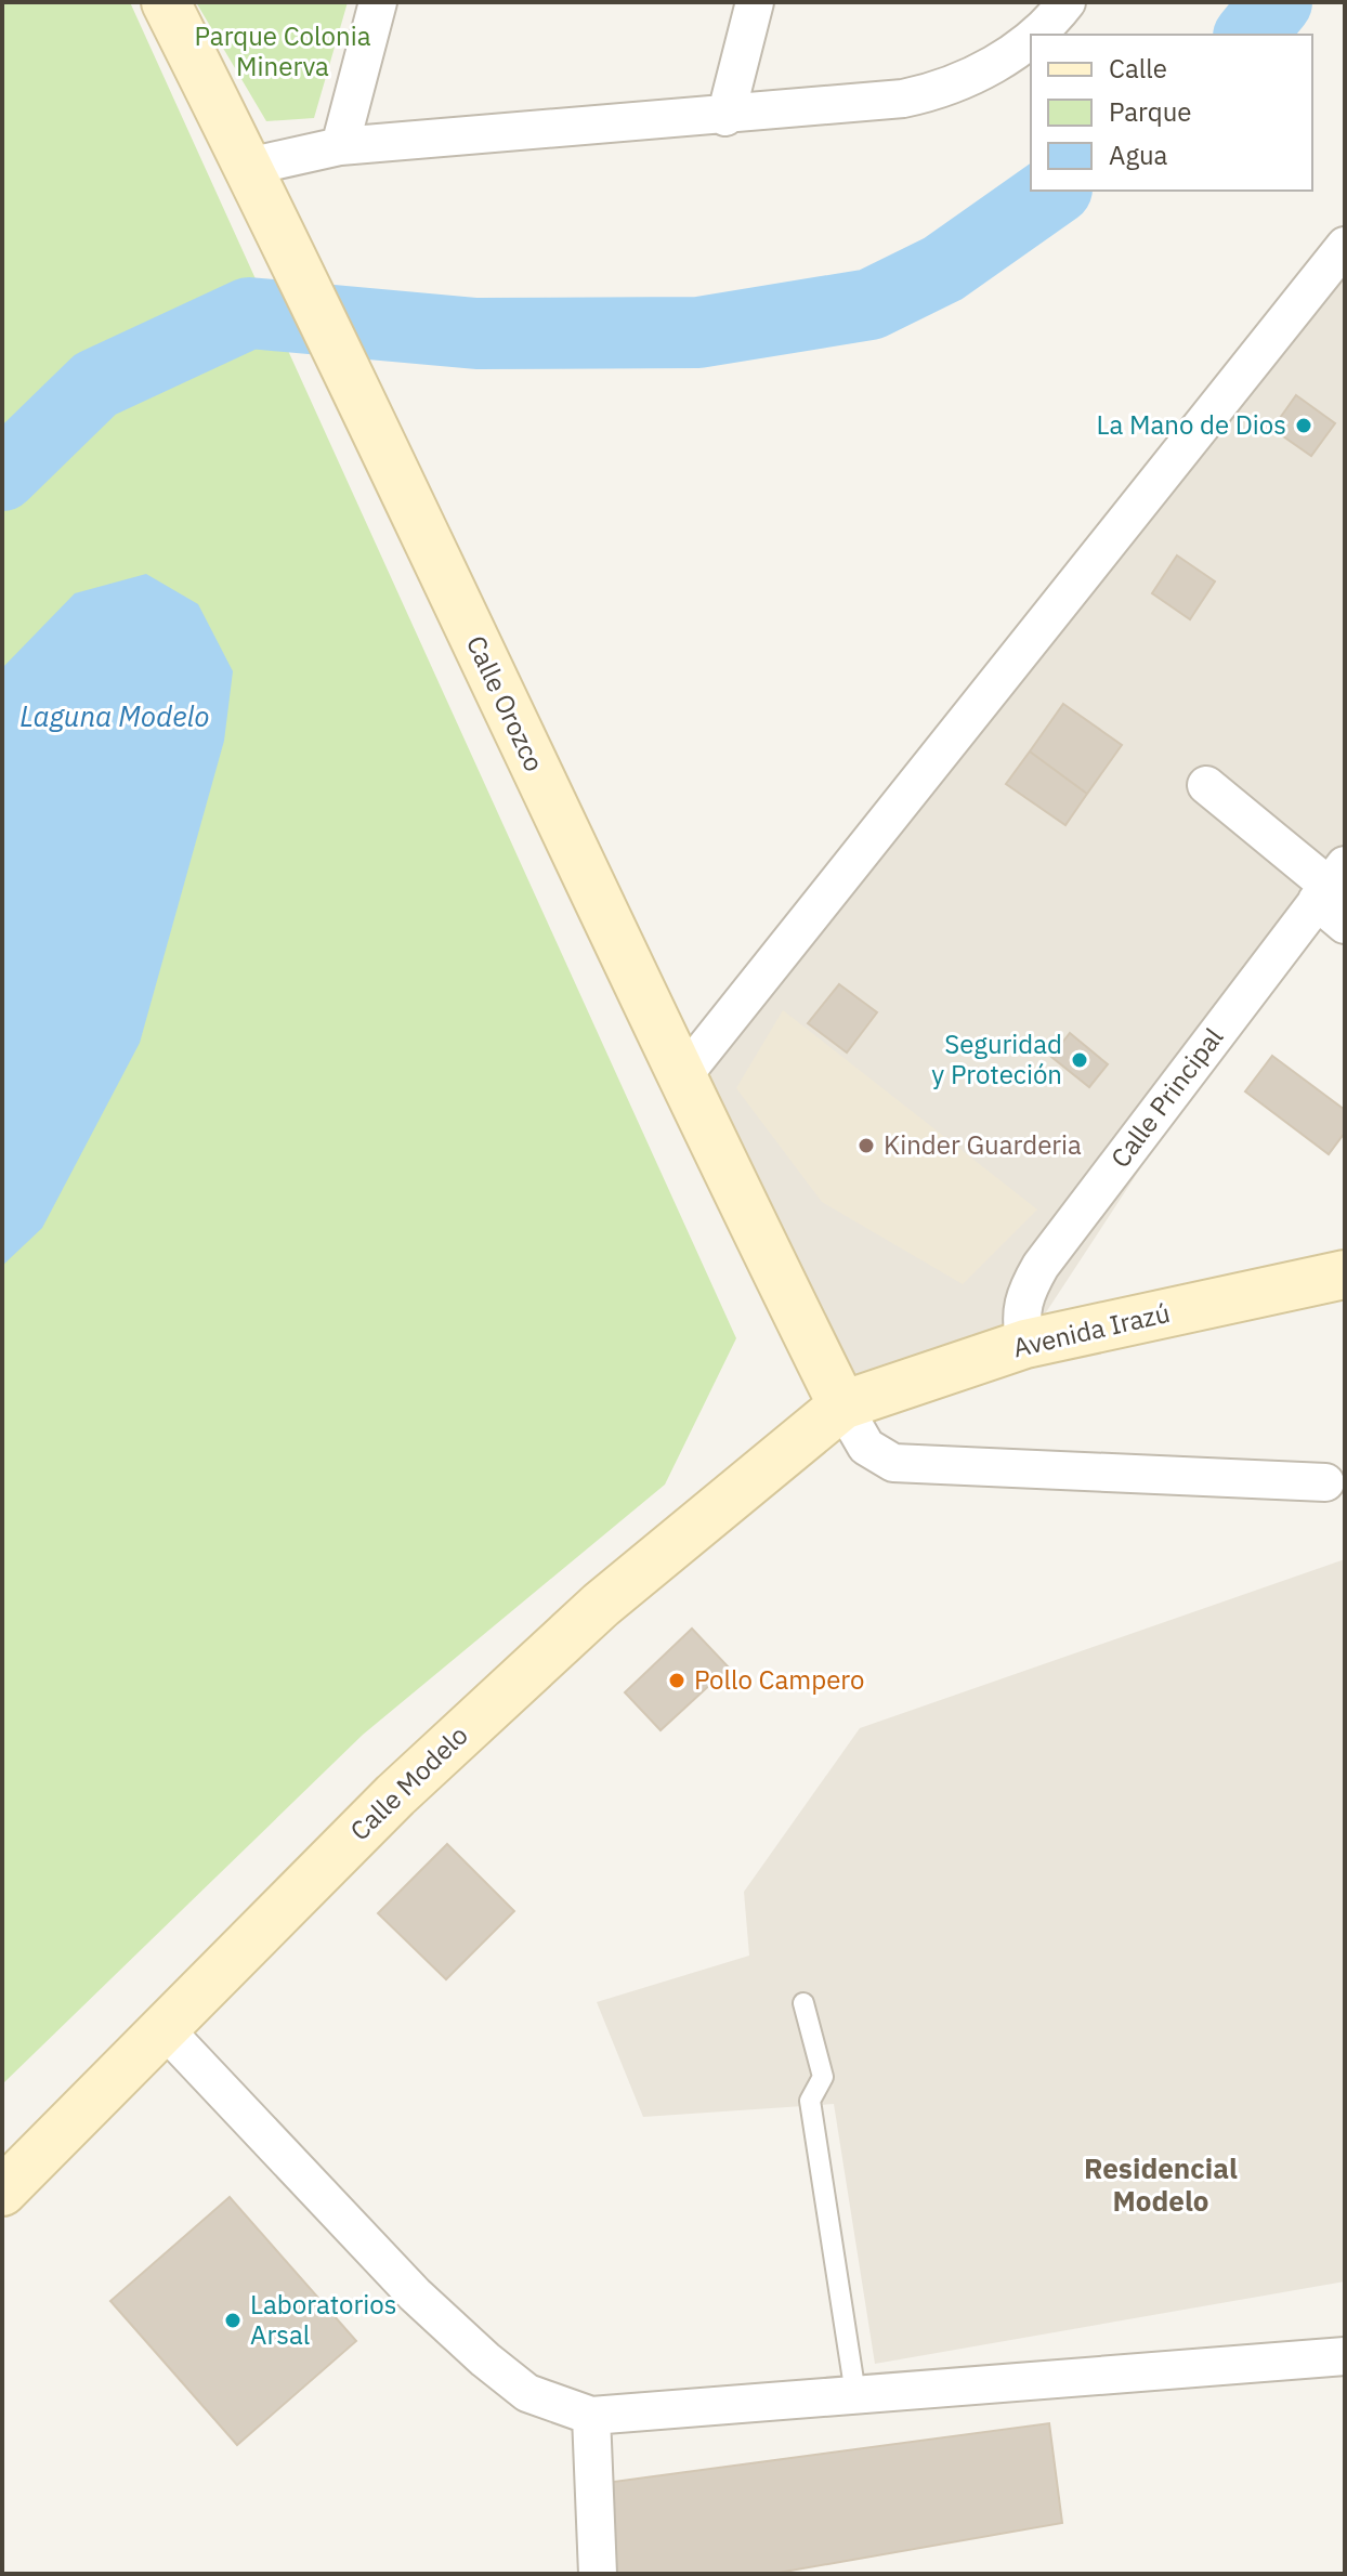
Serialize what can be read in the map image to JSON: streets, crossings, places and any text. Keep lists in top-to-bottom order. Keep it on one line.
{"streets":{"street":["Calle Orozco","Calle Principal","Avenida Irazú","Calle Modelo"]},"crossings":[["Calle Orozco","Avenida Irazú"],["Calle Orozco","Calle Modelo"],["Calle Principal","Avenida Irazú"],["Avenida Irazú","Calle Modelo"]],"districts":["Residencial Modelo"],"water":["Laguna Modelo"],"parks":["Parque Colonia Minerva"],"places":["La Mano de Dios","Seguridad y Proteción","Kinder Guarderia","Pollo Campero","Laboratorios Arsal"],"legend":["Calle","Parque","Agua"]}
